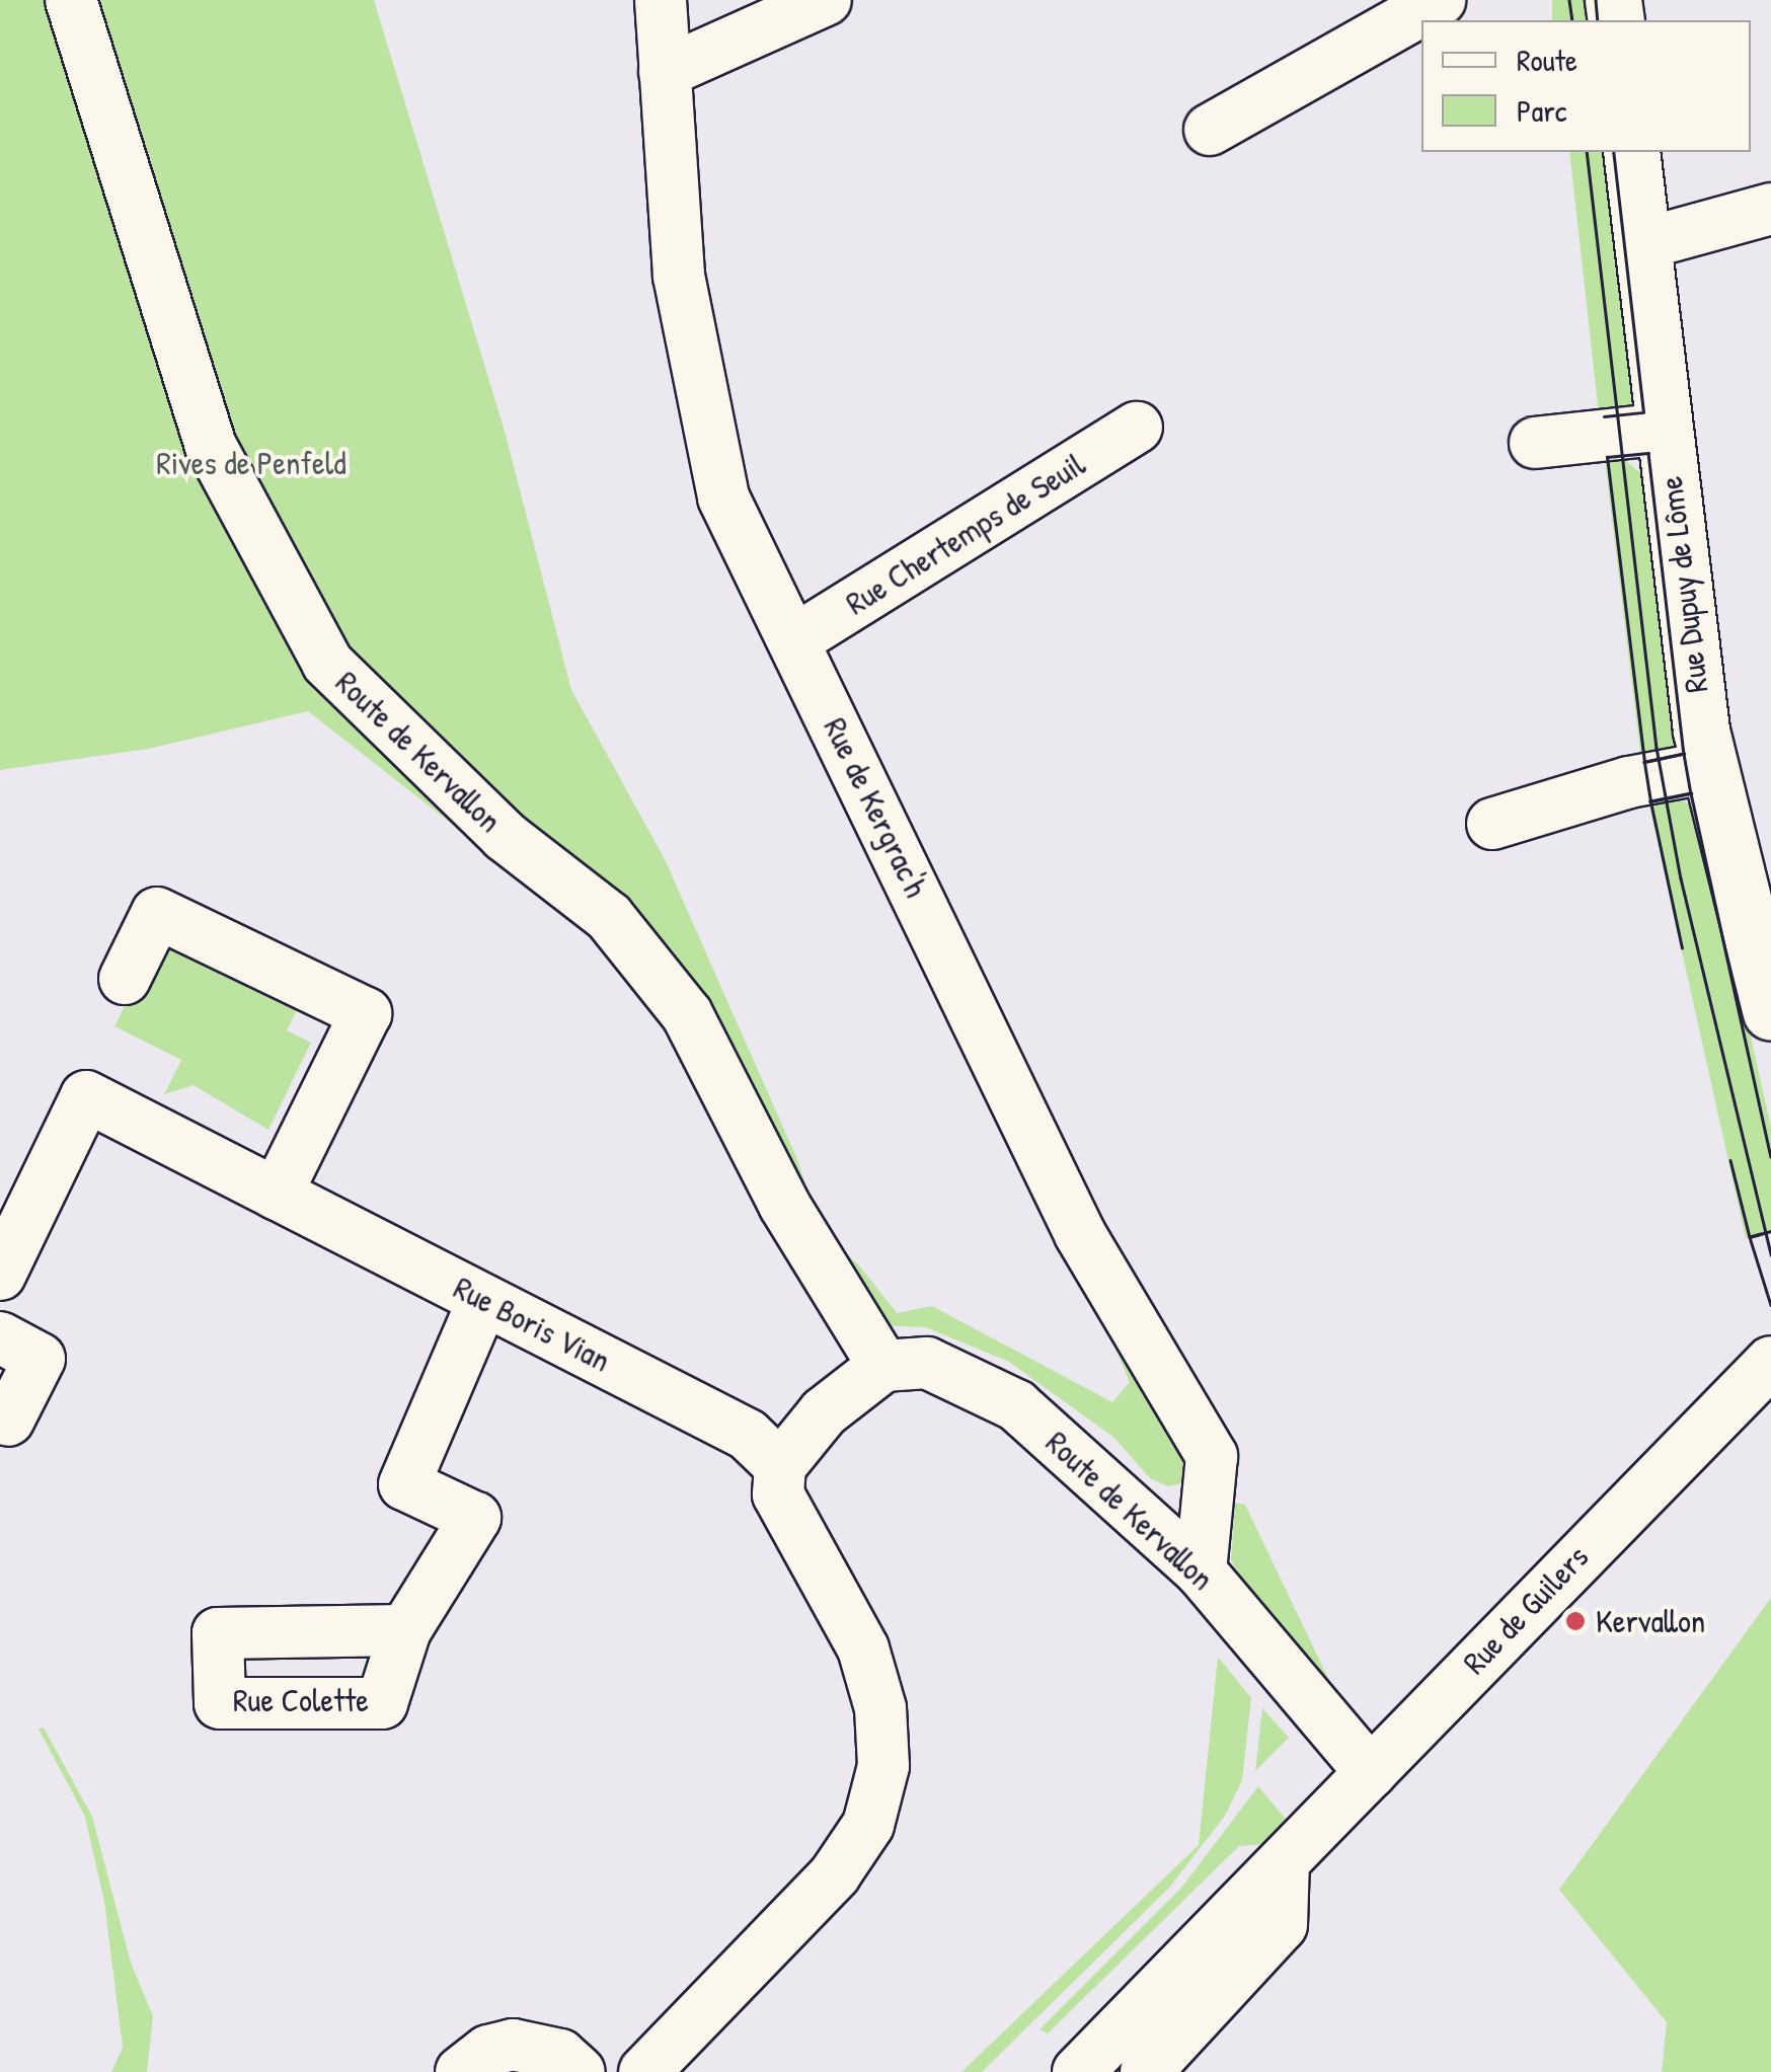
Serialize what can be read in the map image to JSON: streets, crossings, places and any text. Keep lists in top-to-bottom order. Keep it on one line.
{"streets":{"main road":["Rue Dupuy de Lôme"],"street":["Rue Chertemps de Seuil","Route de Kervallon","Rue de Kergrac'h","Rue Boris Vian","Rue de Guilers"]},"crossings":[["Rue Chertemps de Seuil","Rue de Kergrac'h"],["Route de Kervallon","Rue de Kergrac'h"],["Route de Kervallon","Rue de Guilers"]],"parks":["Rives de Penfeld"],"places":["Kervallon"],"legend":["Route","Parc"]}
